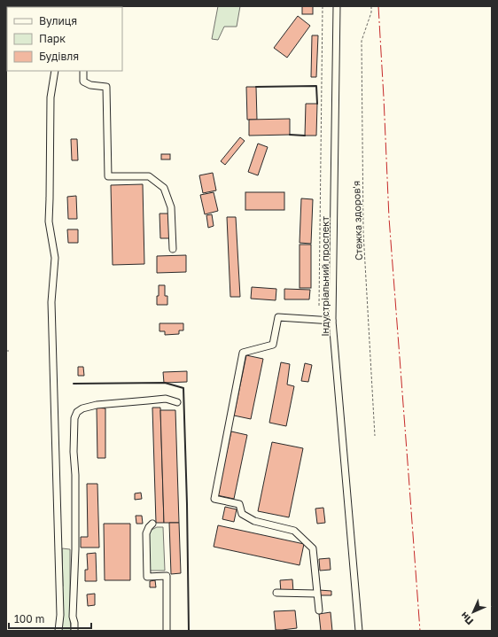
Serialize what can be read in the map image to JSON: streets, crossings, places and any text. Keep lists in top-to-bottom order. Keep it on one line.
{"streets":{"street":["Індустріальний проспект"],"path":["Стежка здоров'я"]},"legend":["Вулиця","Парк","Будівля"],"scale_bar":"100 m","north":"bottom left"}
